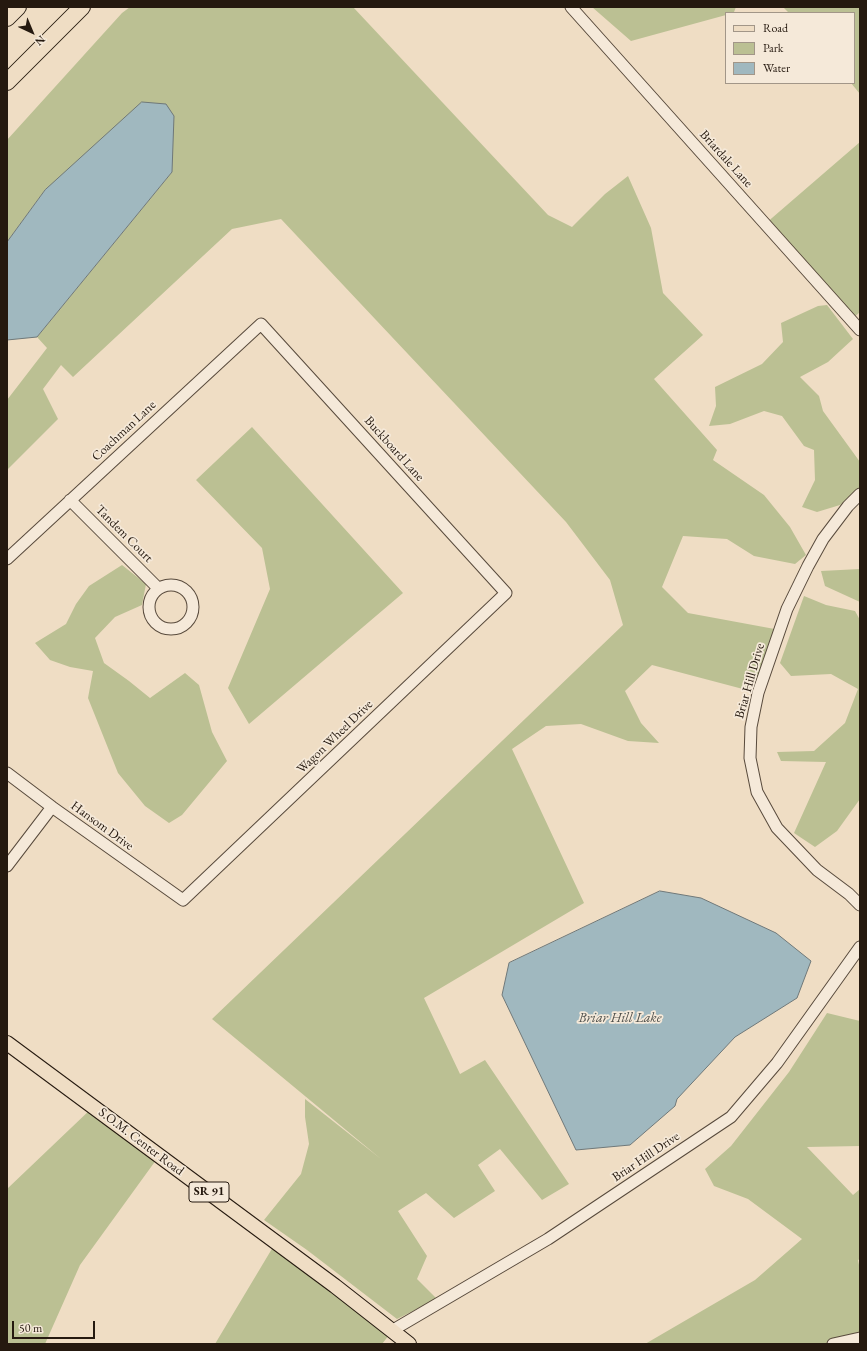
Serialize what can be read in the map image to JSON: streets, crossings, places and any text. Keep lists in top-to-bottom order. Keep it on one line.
{"streets":{"main road":["S.O.M. Center Road","SR 91"],"street":["Briardale Lane","Coachman Lane","Buckboard Lane","Tandem Court","Briar Hill Drive","Wagon Wheel Drive","Hansom Drive"]},"crossings":[["Coachman Lane","Buckboard Lane"],["Coachman Lane","Tandem Court"],["Buckboard Lane","Wagon Wheel Drive"],["Briar Hill Drive","S.O.M. Center Road"],["Wagon Wheel Drive","Hansom Drive"]],"water":["Briar Hill Lake"],"legend":["Road","Park","Water"],"scale_bar":"50 m","north":"bottom right"}
